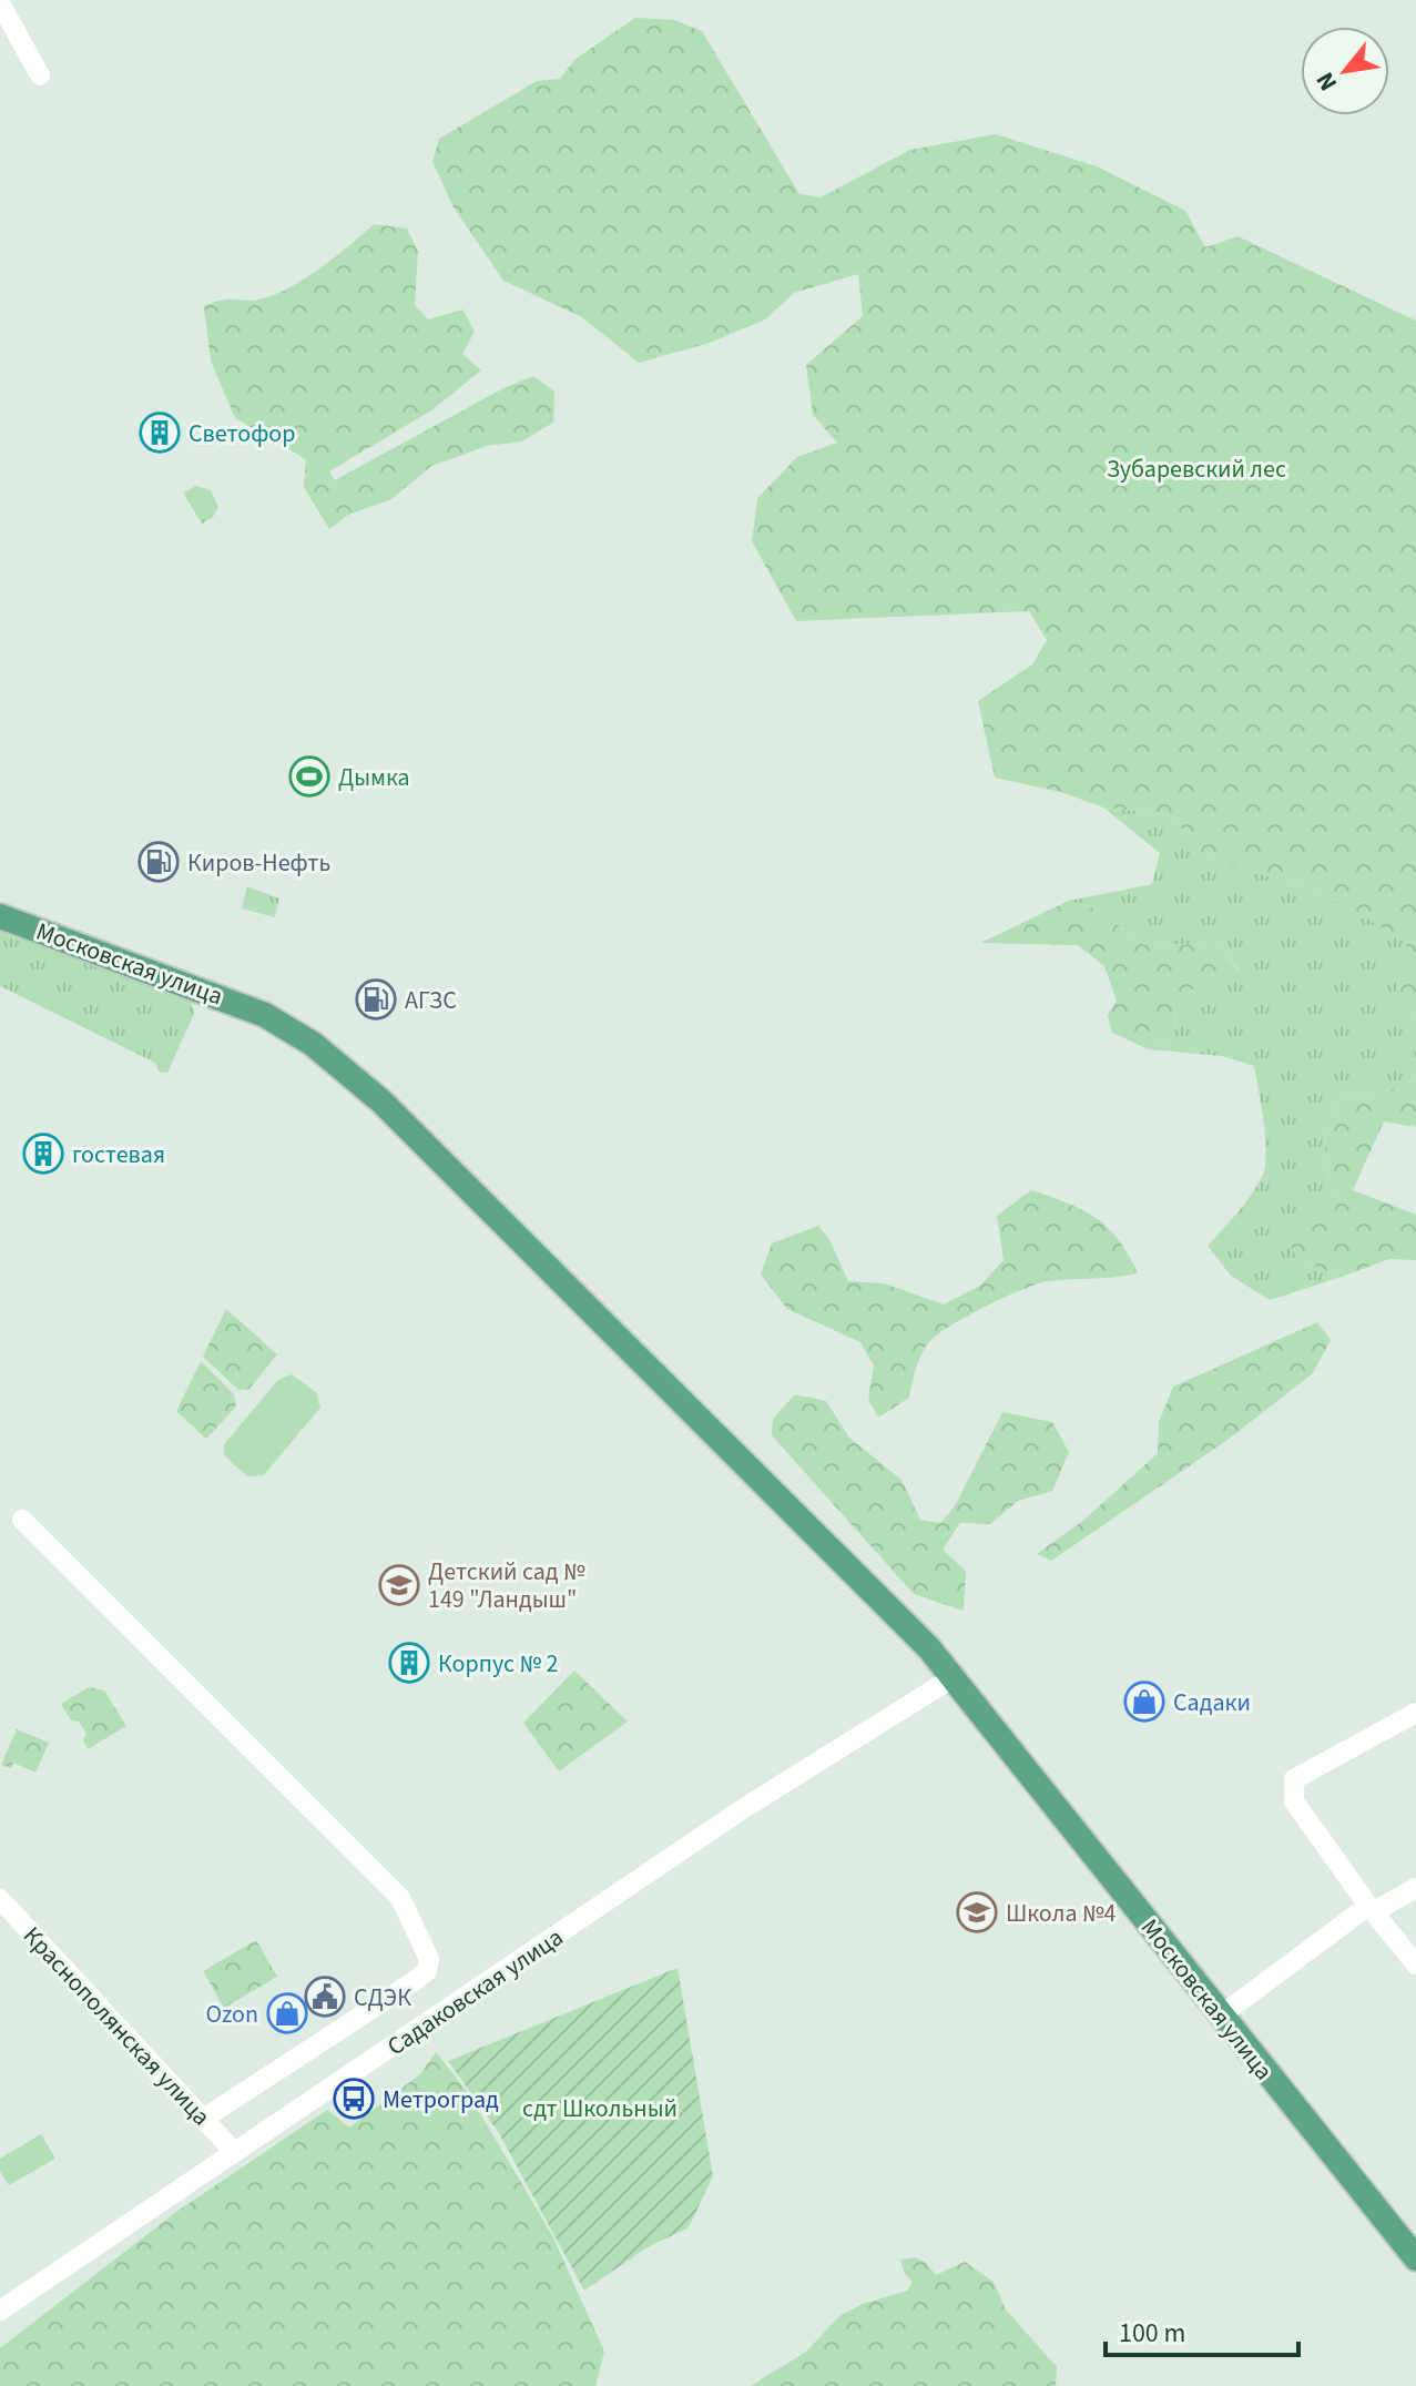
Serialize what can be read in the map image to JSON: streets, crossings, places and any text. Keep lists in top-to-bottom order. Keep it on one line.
{"streets":{"main road":["Московская улица"],"street":["Садаковская улица","Краснополянская улица"]},"crossings":[["Московская улица","Садаковская улица"],["Садаковская улица","Краснополянская улица"]],"parks":["Зубаревский лес","сдт Школьный"],"places":{"building":["Светофор","гостевая","Корпус № 2"],"sports":["Дымка"],"fuel station":["Киров-Нефть","АГЗС"],"school or university":["Детский сад № 149 \"Ландыш\"","Школа №4"],"shop":["Садаки","Ozon"],"public building":["СДЭК"],"bus stop":["Метроград"]},"scale_bar":"100 m","north":"bottom left"}
